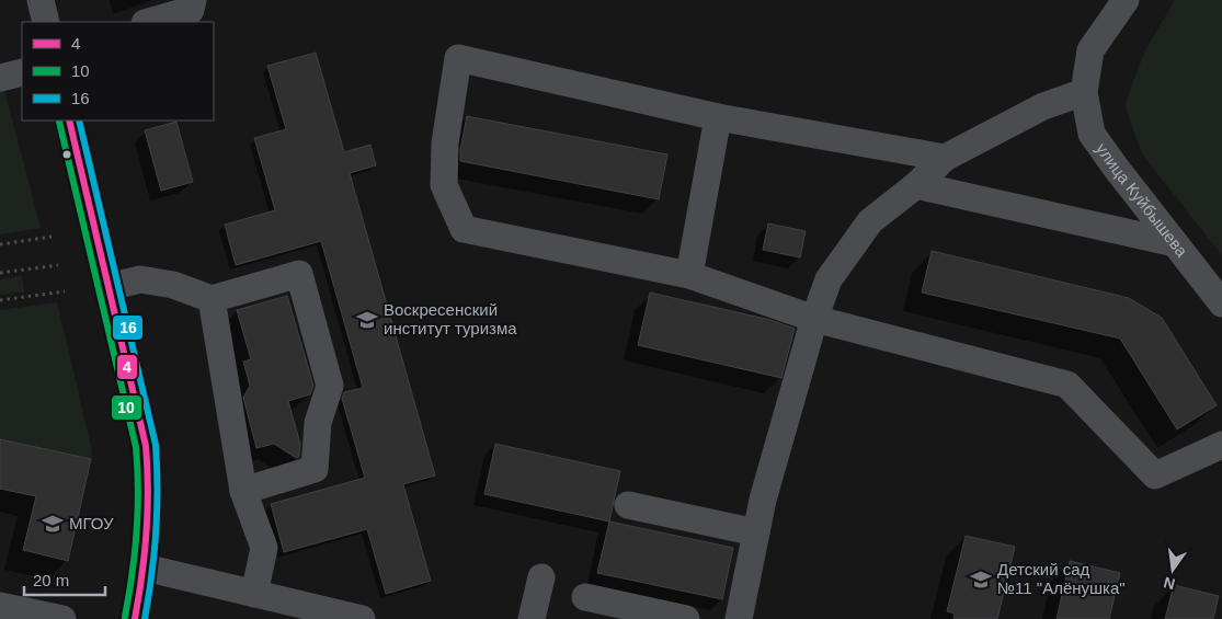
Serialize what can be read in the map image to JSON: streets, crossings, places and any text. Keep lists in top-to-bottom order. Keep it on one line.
{"streets":{"street":["улица Куйбышева"]},"places":{"school or university":["Воскресенский институт туризма","МГОУ","Детский сад №11 \"Алёнушка\""]},"lines":["transit line 4","transit line 16","transit line 10"],"legend":["4","10","16"],"scale_bar":"20 m","north":"bottom"}
